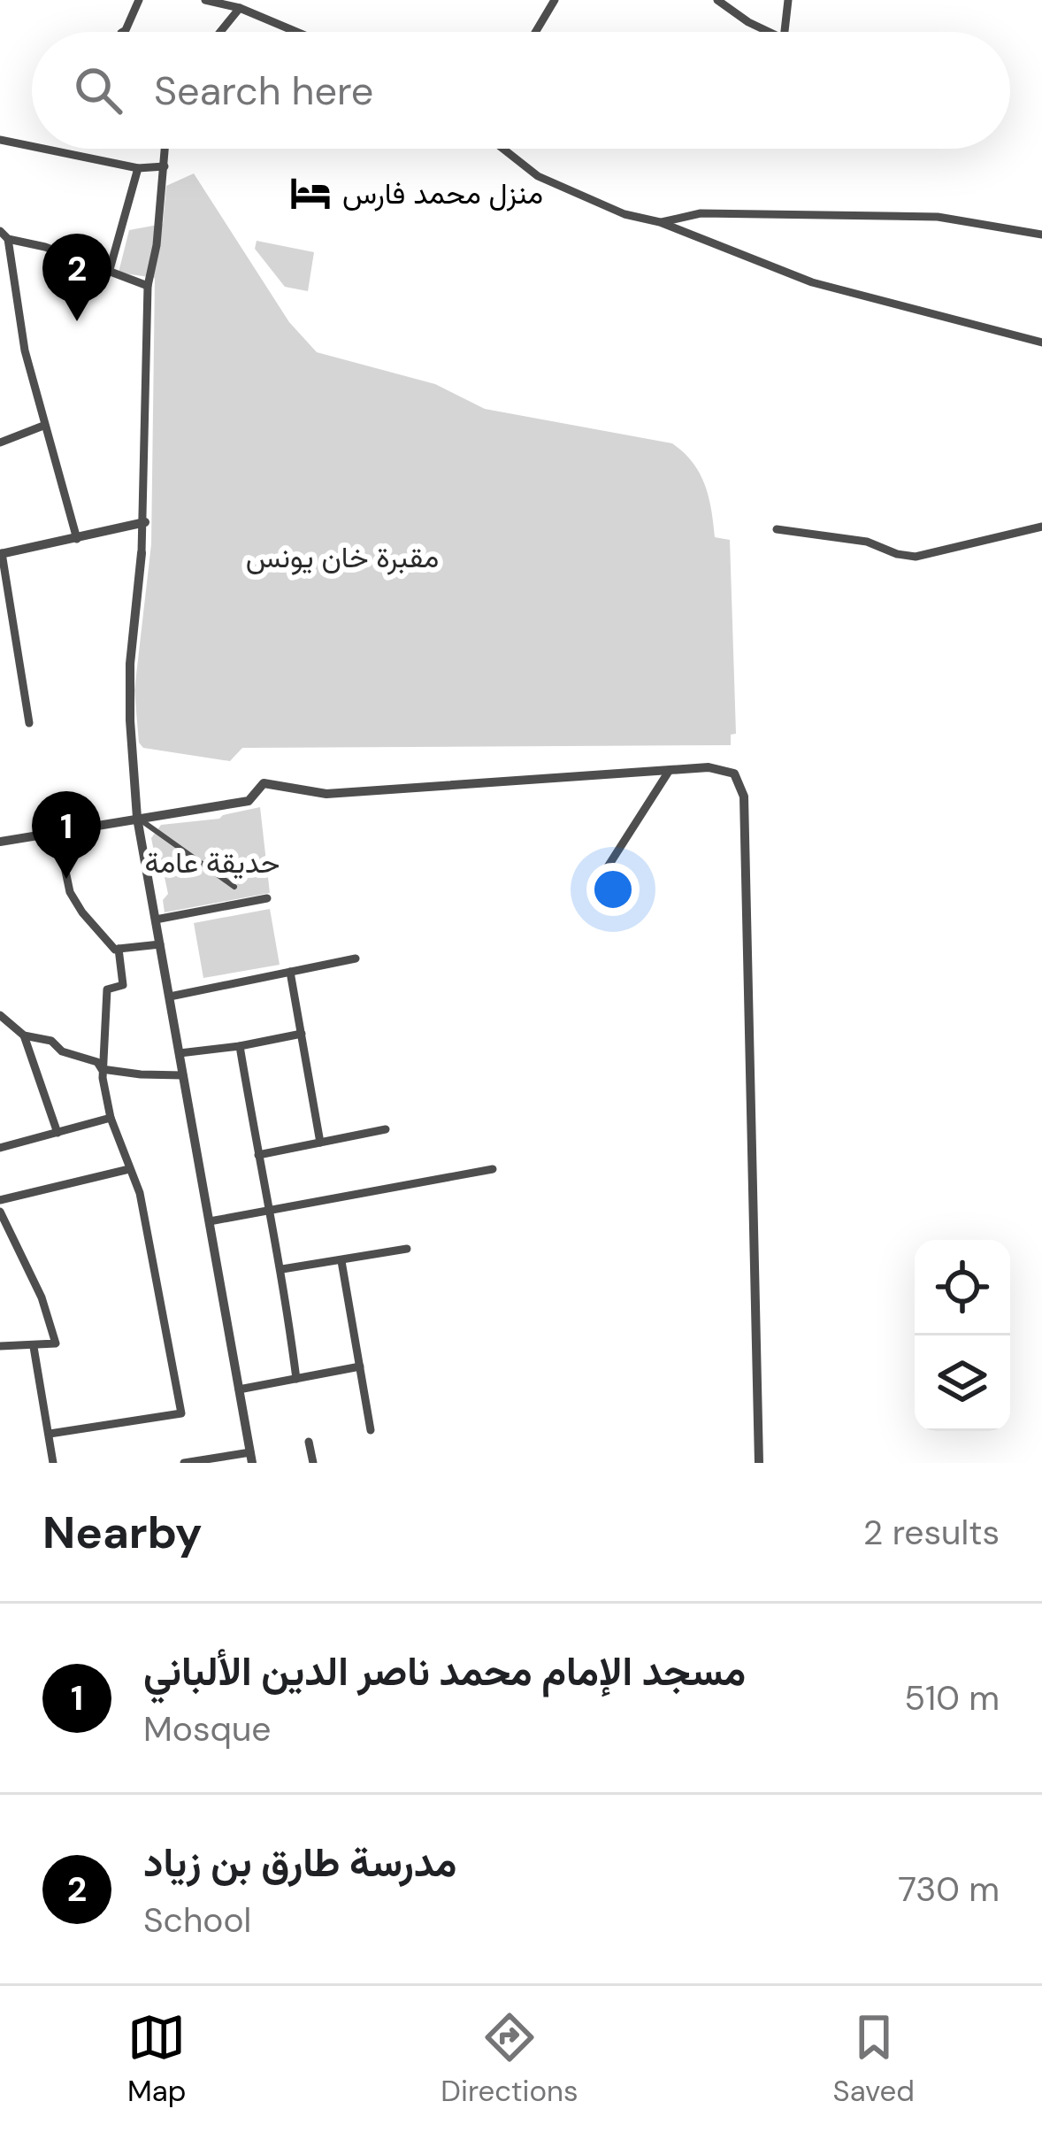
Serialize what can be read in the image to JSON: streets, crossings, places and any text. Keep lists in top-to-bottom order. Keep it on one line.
{"parks":["مقبرة خان يونس","حديقة عامة"],"places":{"hotel":["منزل محمد فارس"]},"page":{"search":"Search here","pins":["2","1"],"heading":["Nearby","2 results"],"list":[{"mark":"1","name":"مسجد الإمام محمد ناصر الدين الألباني","note":"Mosque","value":"510 m"},{"mark":"2","name":"مدرسة طارق بن زياد","note":"School","value":"730 m"}],"nav":["Map","Directions","Saved"]}}
